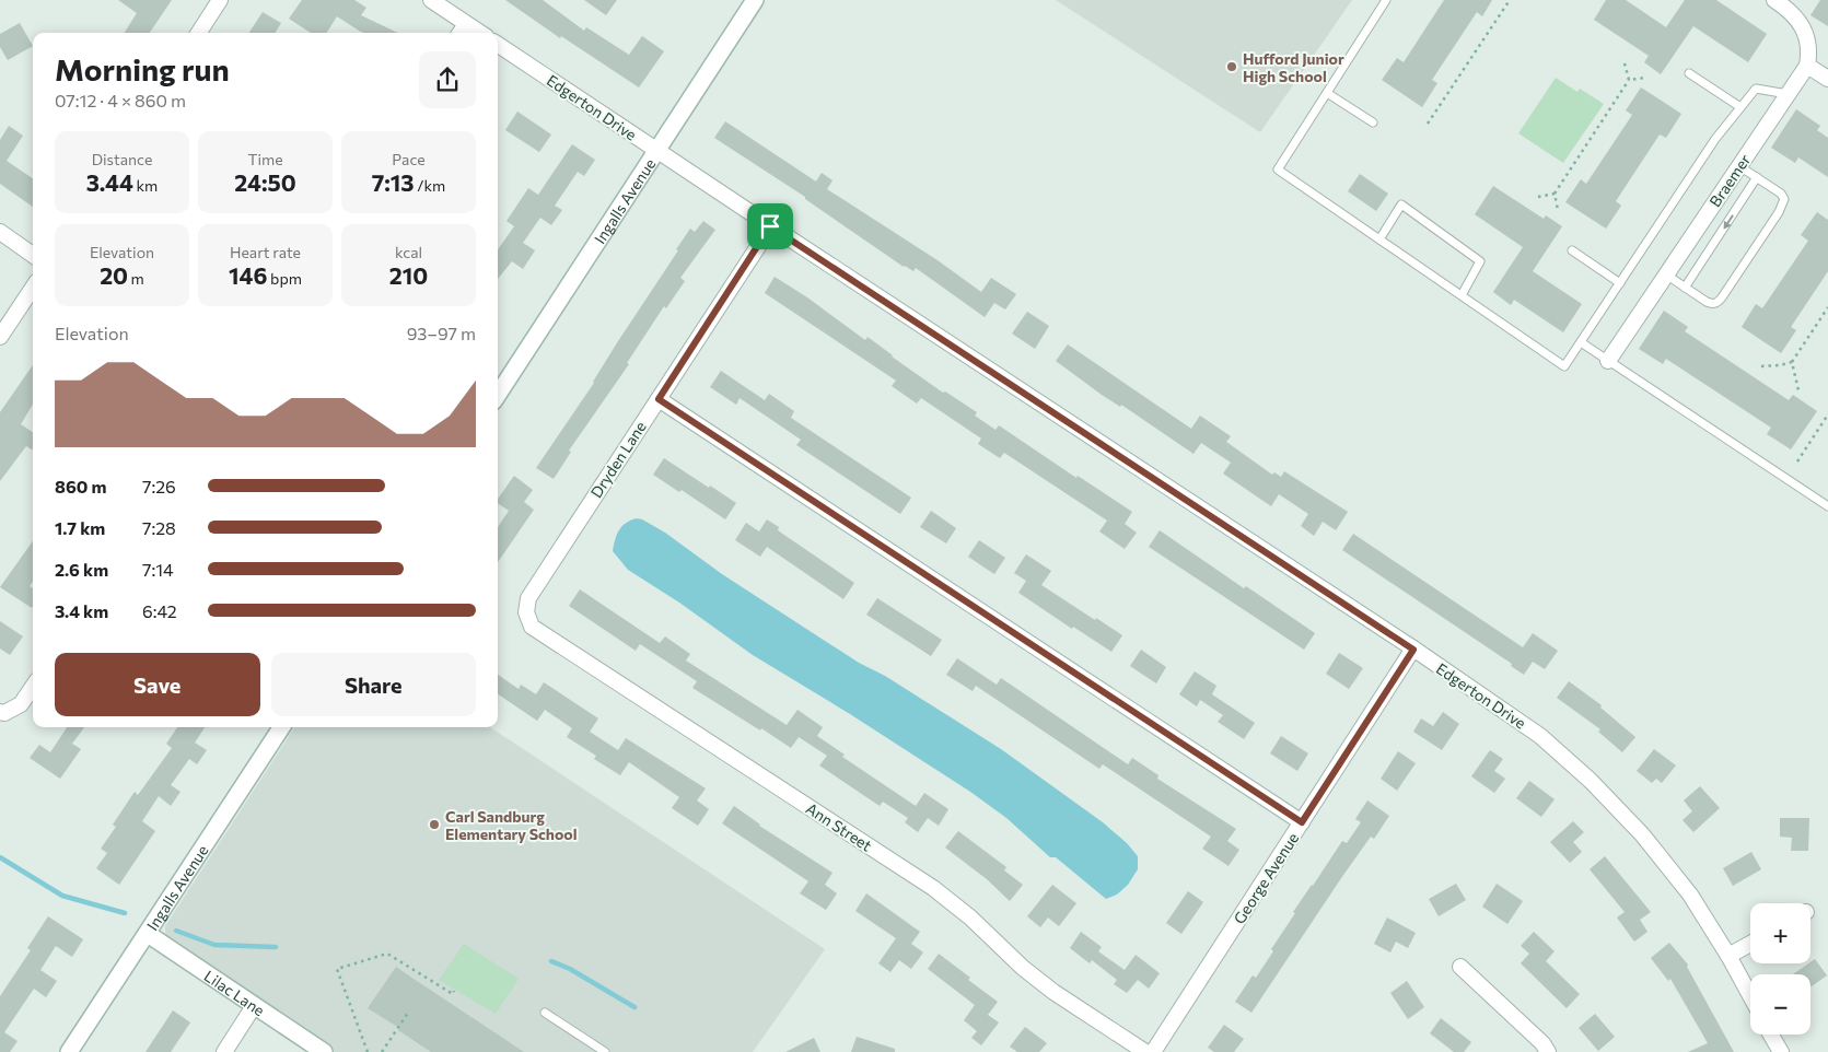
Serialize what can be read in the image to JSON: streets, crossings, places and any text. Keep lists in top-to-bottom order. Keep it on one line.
{"streets":{"street":["Edgerton Drive","Braemer","Ingalls Avenue","Dryden Lane","Ann Street","George Avenue","Lilac Lane"]},"crossings":[["Edgerton Drive","Ingalls Avenue"],["Edgerton Drive","Dryden Lane"],["Edgerton Drive","George Avenue"],["Ingalls Avenue","Lilac Lane"],["Dryden Lane","Ann Street"]],"places":["Hufford Junior High School","Carl Sandburg Elementary School"],"page":{"heading":["Morning run","07:12 · 4 × 860 m"],"stats":[["Distance","3.44 km"],["Time","24:50"],["Pace","7:13 /km"],["Elevation","20 m"],["Heart rate","146 bpm"],["kcal","210"]],"chart":["Elevation","93–97 m"],"list":[{"name":"860 m","note":"7:26"},{"name":"1.7 km","note":"7:28"},{"name":"2.6 km","note":"7:14"},{"name":"3.4 km","note":"6:42"}],"buttons":["Save","Share"],"map_buttons":["+","−"]}}
